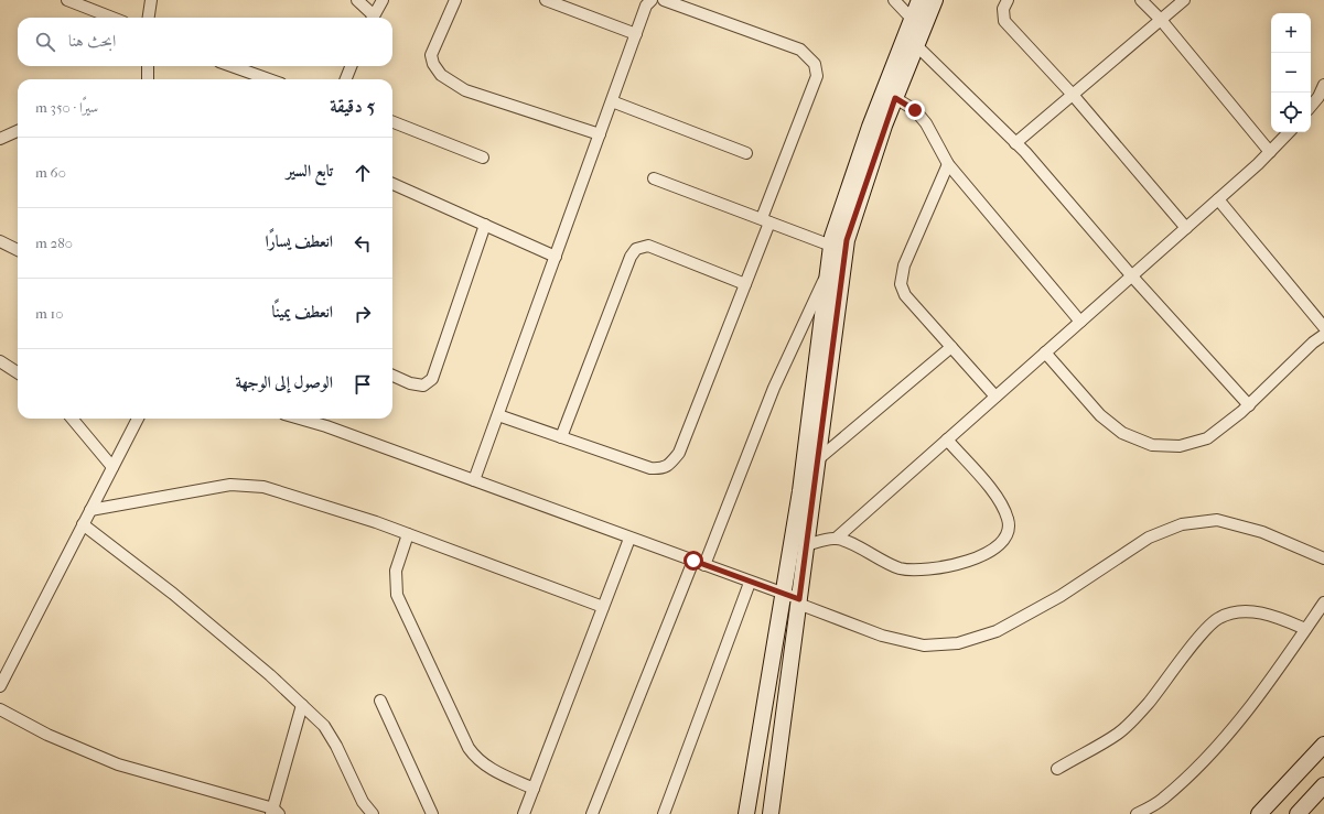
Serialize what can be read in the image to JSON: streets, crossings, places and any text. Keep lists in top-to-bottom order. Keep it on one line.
{"page":{"map_buttons":["+","−"],"search":"ابحث هنا","heading":["5 دقيقة","سيرًا · 350 m"],"list":[["تابع السير","60 m"],["انعطف يسارًا","280 m"],["انعطف يمينًا","10 m"],"الوصول إلى الوجهة"]}}
